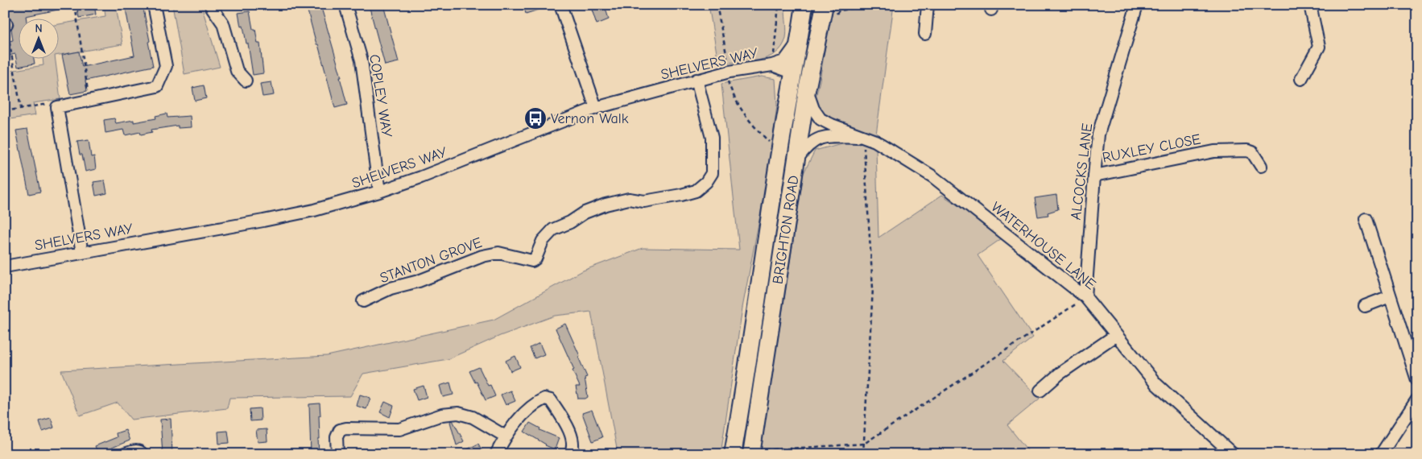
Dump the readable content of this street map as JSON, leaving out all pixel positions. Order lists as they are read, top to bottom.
{
  "streets": {
    "highway": ["BRIGHTON ROAD"],
    "street": [
      "SHELVERS WAY",
      "COPLEY WAY",
      "RUXLEY CLOSE",
      "ALCOCKS LANE",
      "WATERHOUSE LANE",
      "STANTON GROVE"
    ]
  },
  "crossings": [
    ["SHELVERS WAY", "COPLEY WAY"],
    ["SHELVERS WAY", "BRIGHTON ROAD"],
    ["SHELVERS WAY", "STANTON GROVE"],
    ["RUXLEY CLOSE", "ALCOCKS LANE"],
    ["ALCOCKS LANE", "WATERHOUSE LANE"],
    ["BRIGHTON ROAD", "WATERHOUSE LANE"]
  ],
  "places": {
    "bus stop": ["Vernon Walk"]
  },
  "north": "top"
}
